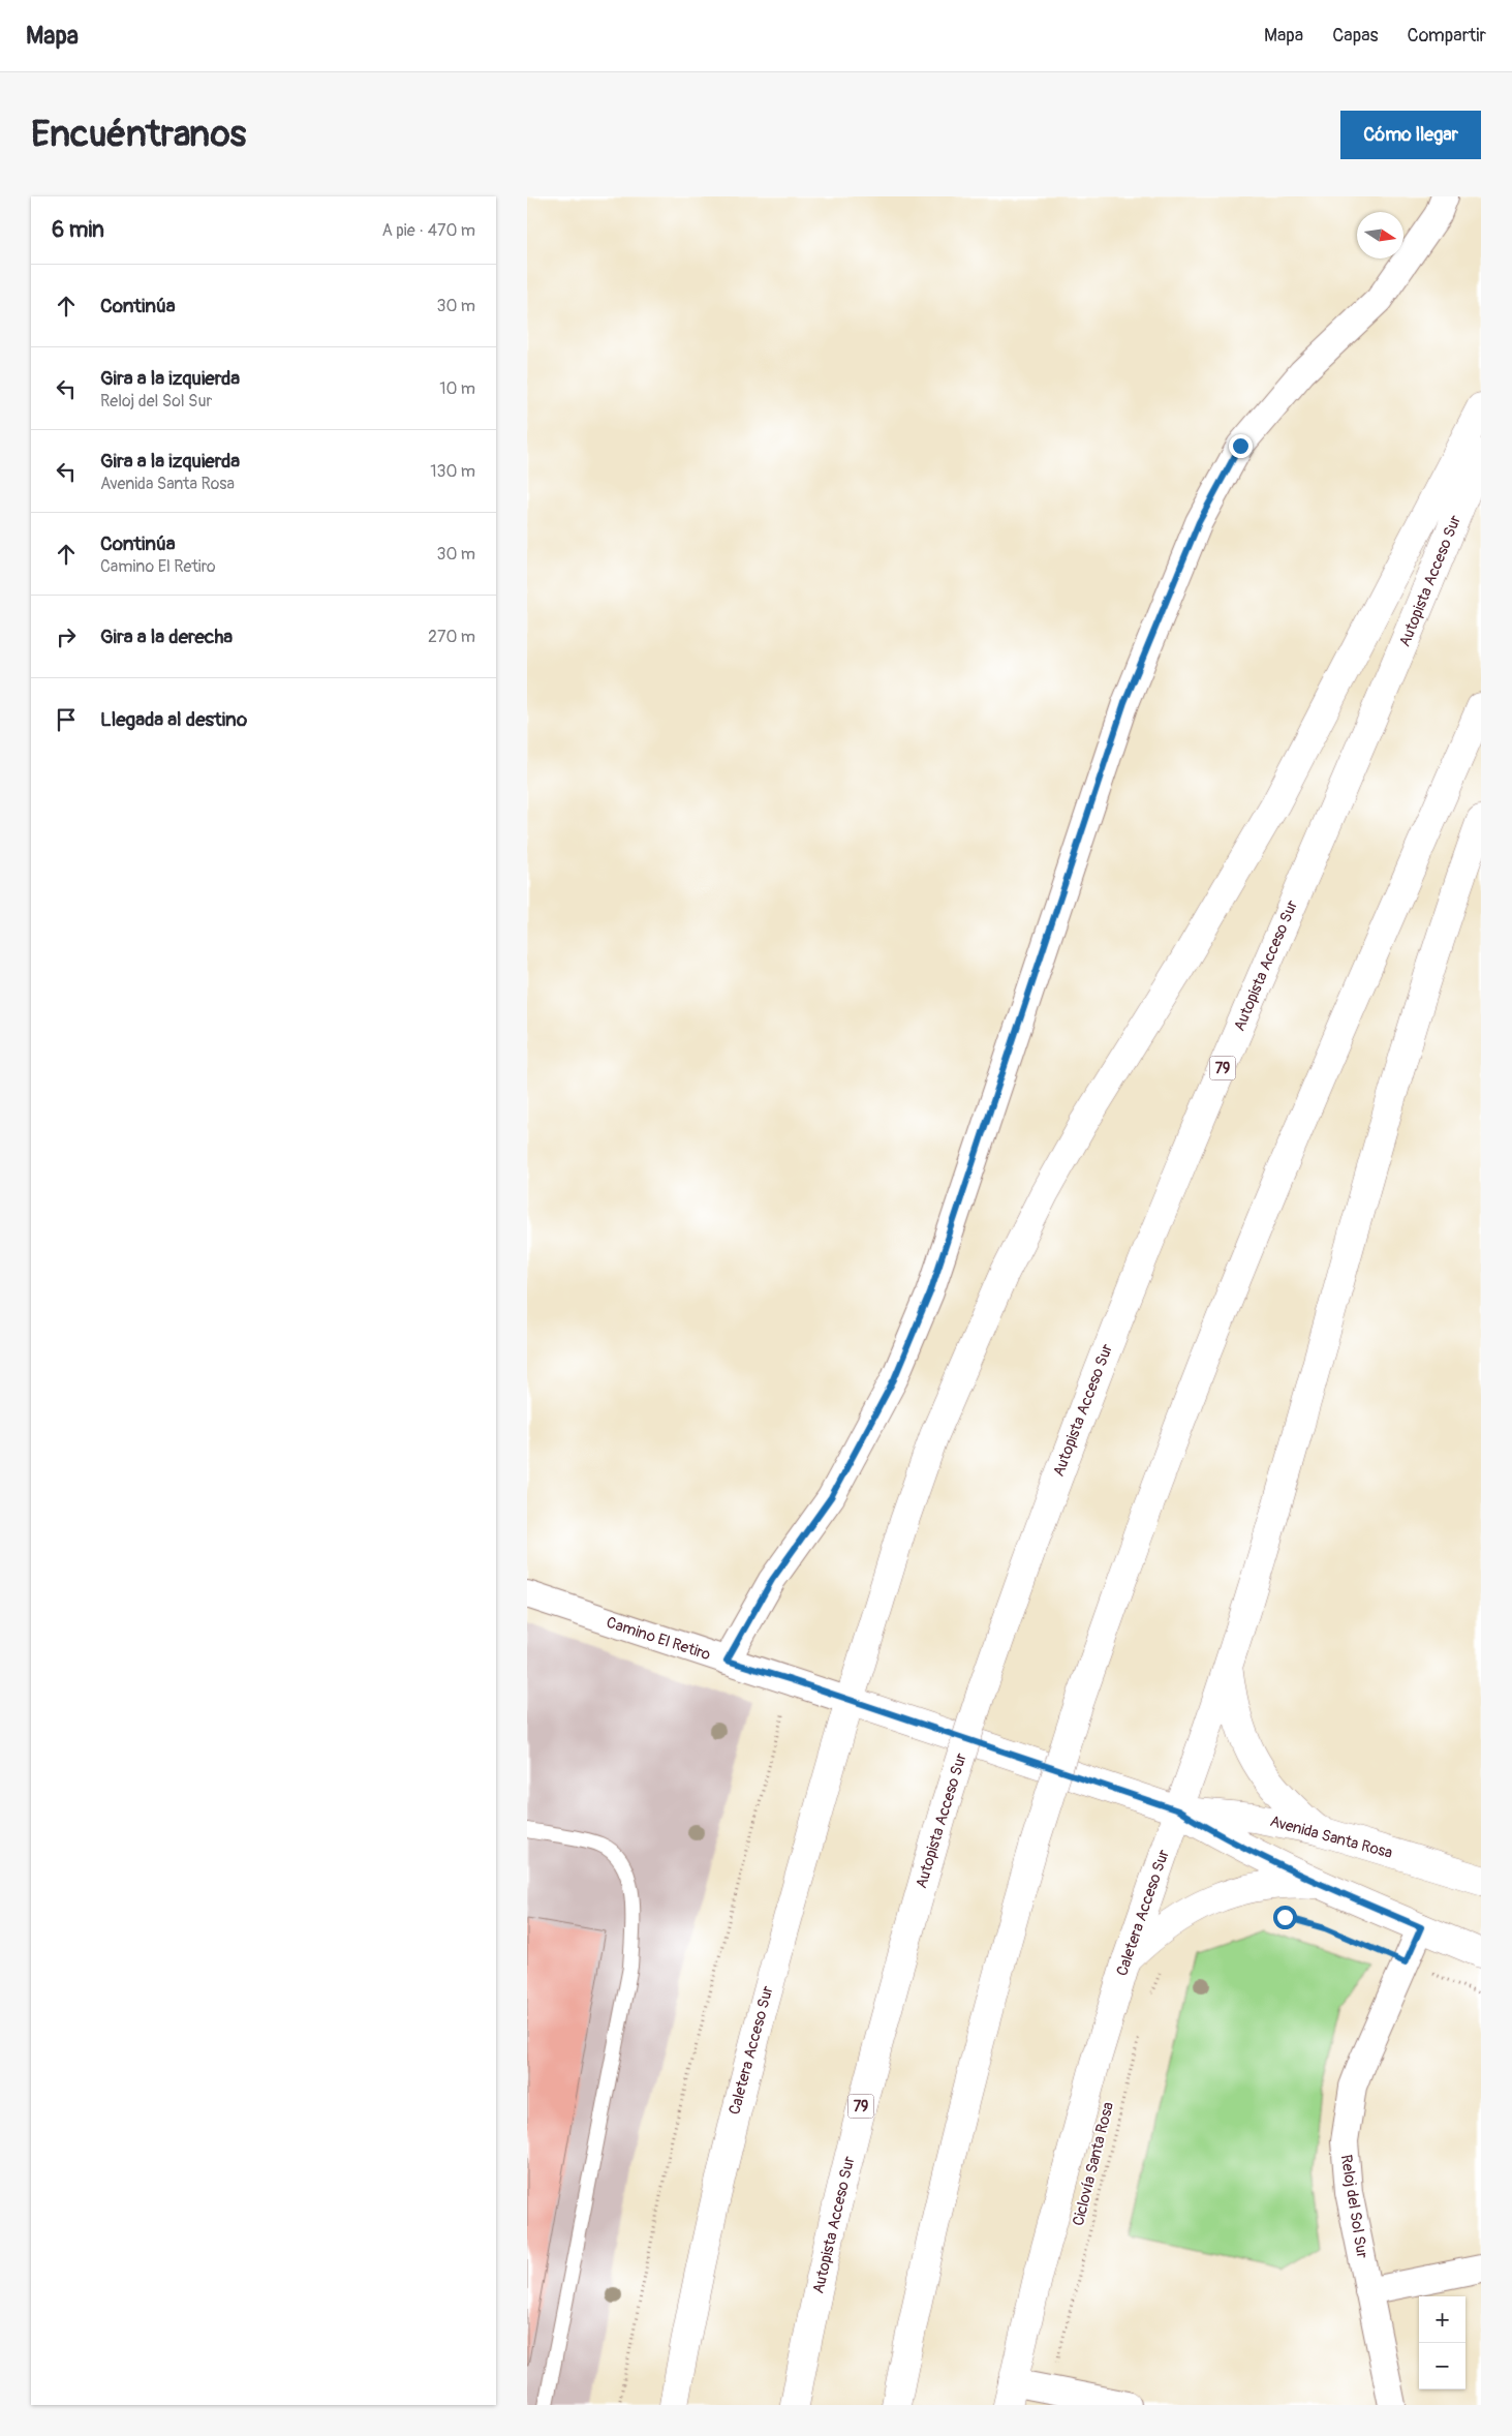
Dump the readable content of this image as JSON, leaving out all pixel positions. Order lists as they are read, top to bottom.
{
  "streets": {
    "main road": [
      "Autopista Acceso Sur",
      "79",
      "Avenida Santa Rosa",
      "Caletera Acceso Sur"
    ],
    "street": ["Camino El Retiro", "Reloj del Sol Sur"],
    "path": ["Ciclovía Santa Rosa"]
  },
  "crossings": [
    ["Camino El Retiro", "Avenida Santa Rosa"],
    ["Camino El Retiro", "Caletera Acceso Sur"],
    ["Avenida Santa Rosa", "Caletera Acceso Sur"],
    ["Avenida Santa Rosa", "Reloj del Sol Sur"]
  ],
  "north": "right",
  "page": {
    "header": "Mapa",
    "nav": ["Mapa", "Capas", "Compartir"],
    "buttons": "Cómo llegar",
    "title": "Encuéntranos",
    "heading": ["6 min", "A pie · 470 m"],
    "list": [
      ["Continúa", "30 m"],
      ["Gira a la izquierda", "Reloj del Sol Sur", "10 m"],
      ["Gira a la izquierda", "Avenida Santa Rosa", "130 m"],
      ["Continúa", "Camino El Retiro", "30 m"],
      ["Gira a la derecha", "270 m"],
      "Llegada al destino"
    ],
    "map_buttons": ["+", "−"]
  }
}
